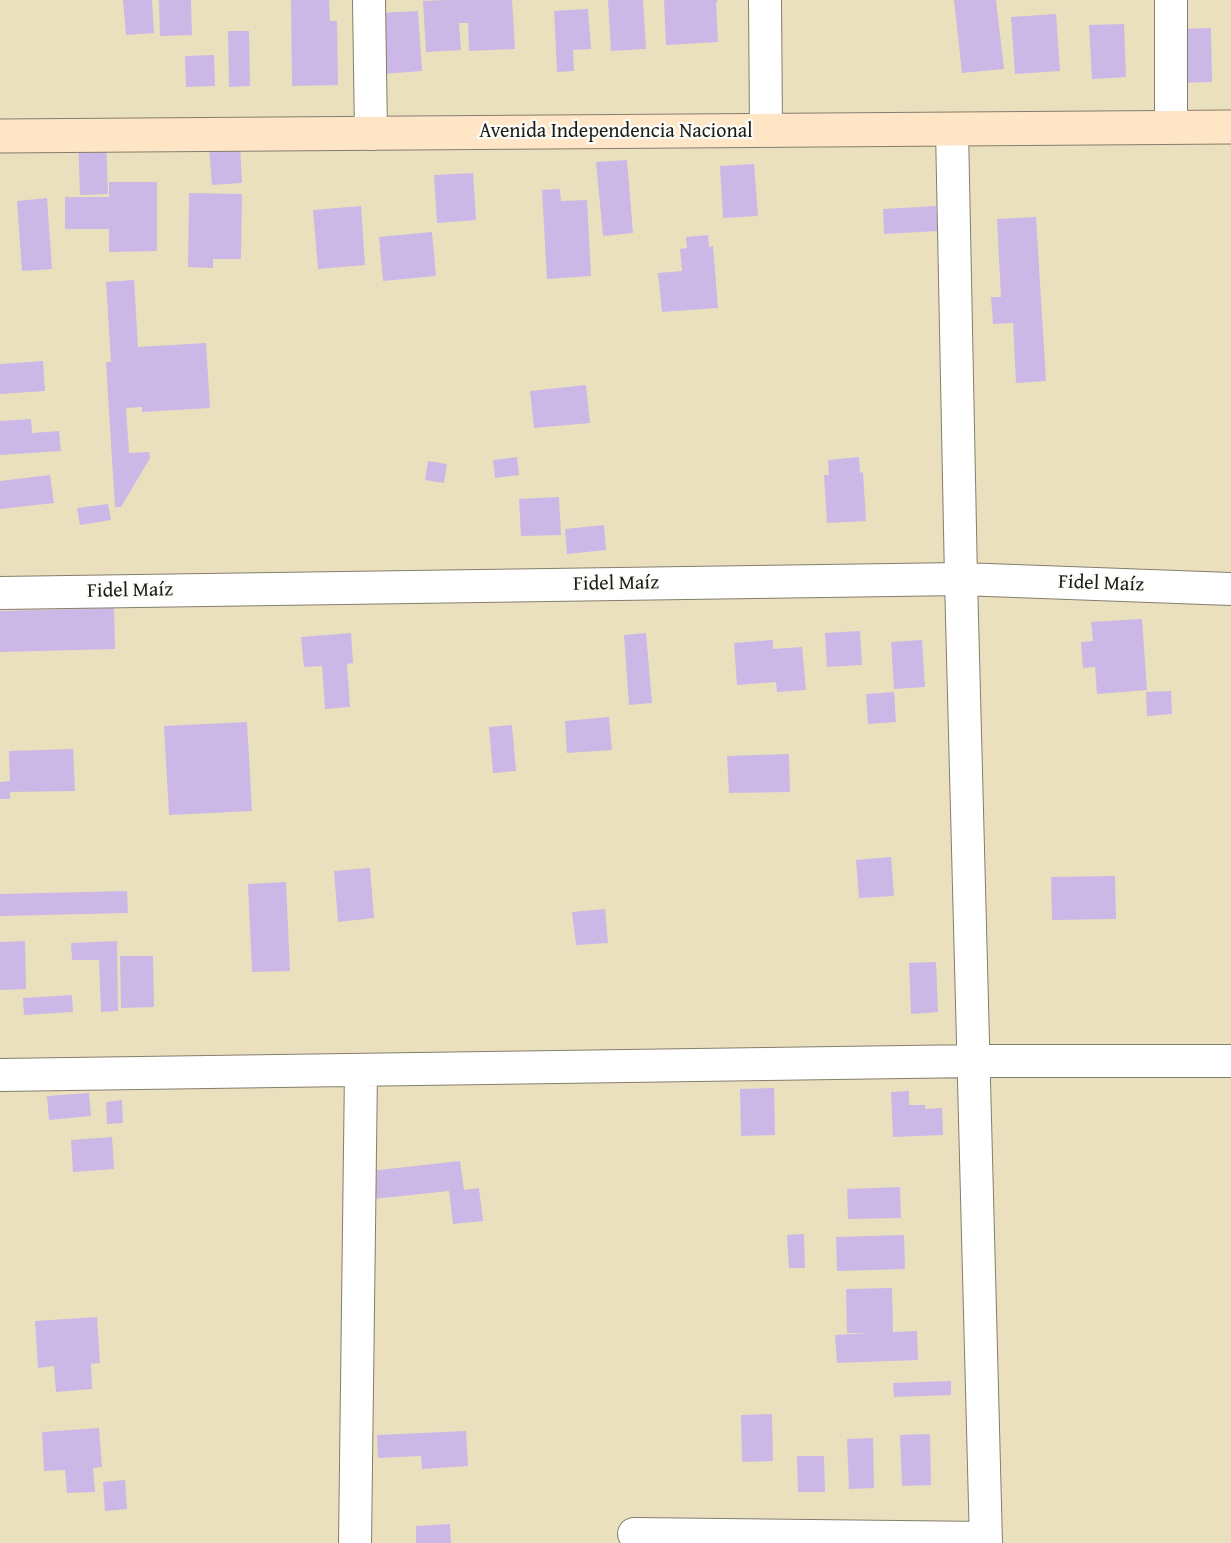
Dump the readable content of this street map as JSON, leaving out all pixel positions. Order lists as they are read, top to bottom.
{
  "streets": {
    "main road": ["Avenida Independencia Nacional"],
    "street": ["Fidel Maíz"]
  }
}
